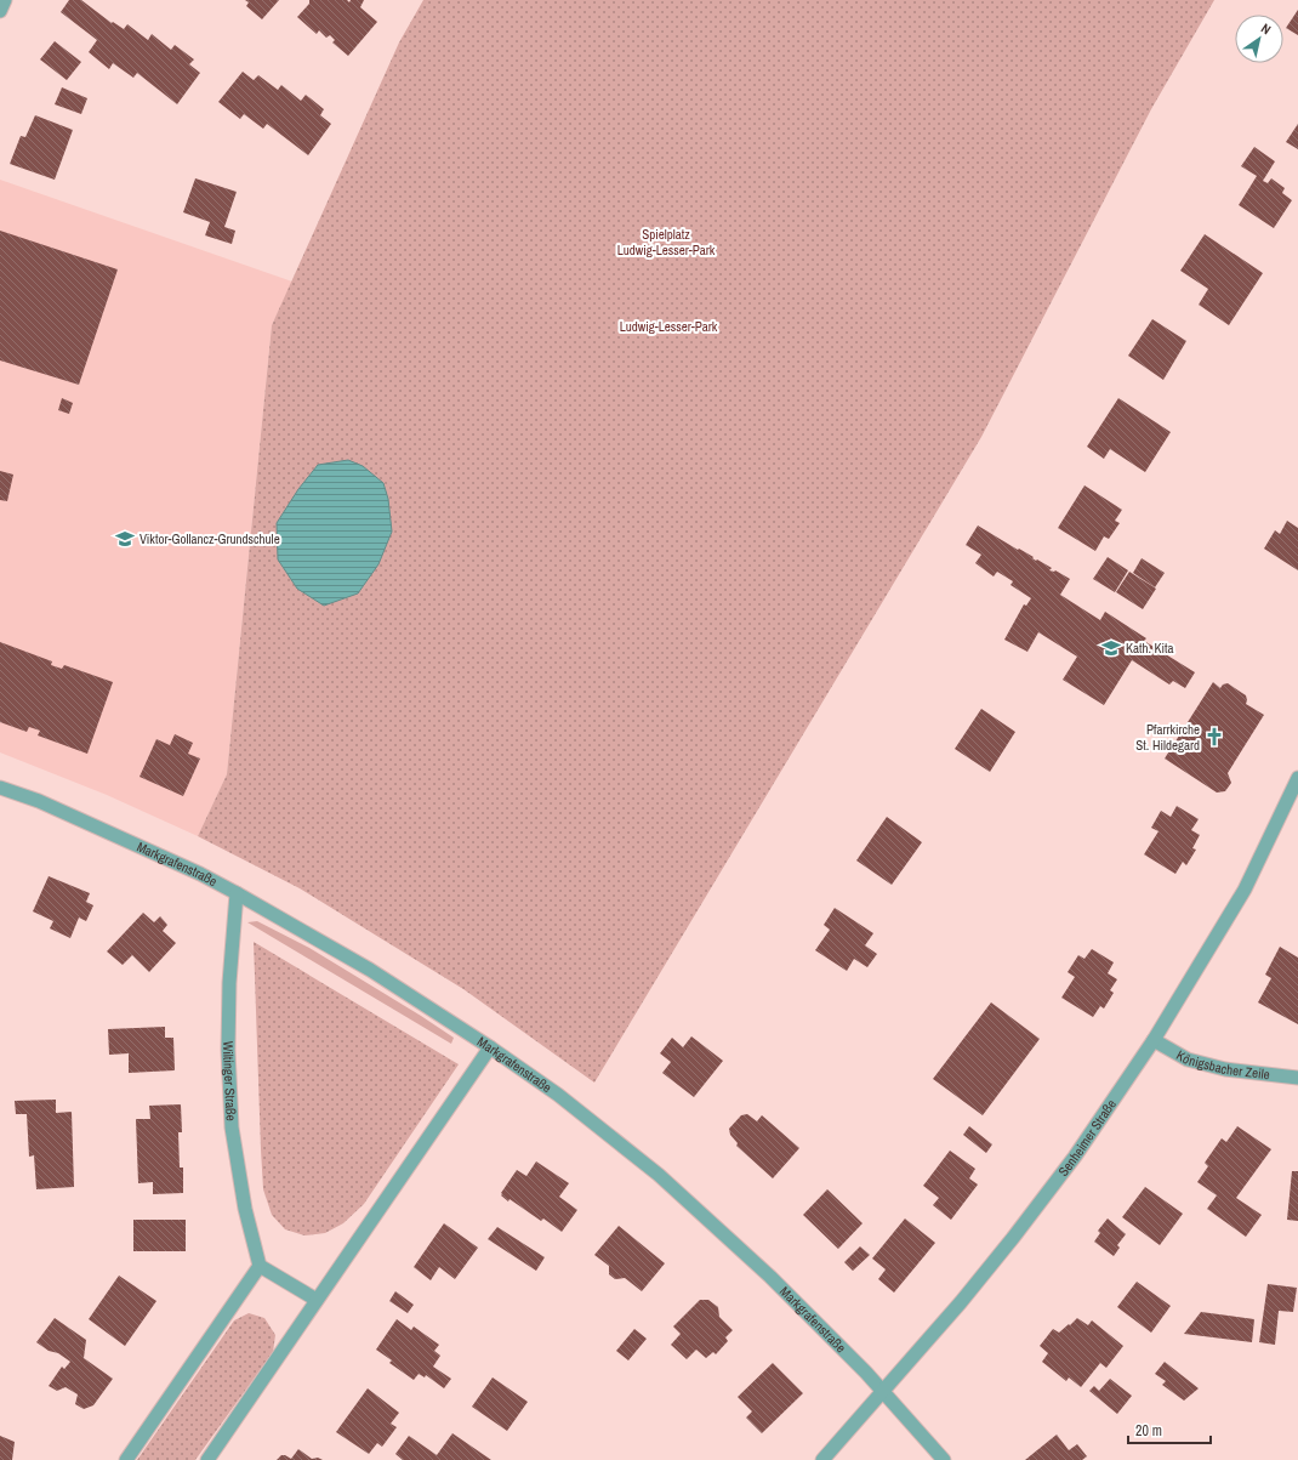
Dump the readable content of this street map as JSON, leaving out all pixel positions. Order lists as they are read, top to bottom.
{
  "streets": {
    "street": [
      "Markgrafenstraße",
      "Königsbacher Zeile",
      "Wiltinger Straße",
      "Senheimer Straße"
    ]
  },
  "crossings": [
    ["Markgrafenstraße", "Wiltinger Straße"],
    ["Markgrafenstraße", "Senheimer Straße"],
    ["Königsbacher Zeile", "Senheimer Straße"]
  ],
  "parks": ["Spielplatz Ludwig-Lesser-Park", "Ludwig-Lesser-Park"],
  "places": {
    "school or university": ["Viktor-Gollancz-Grundschule", "Kath. Kita"],
    "church": ["Pfarrkirche St. Hildegard"]
  },
  "scale_bar": "20 m",
  "north": "top right"
}
